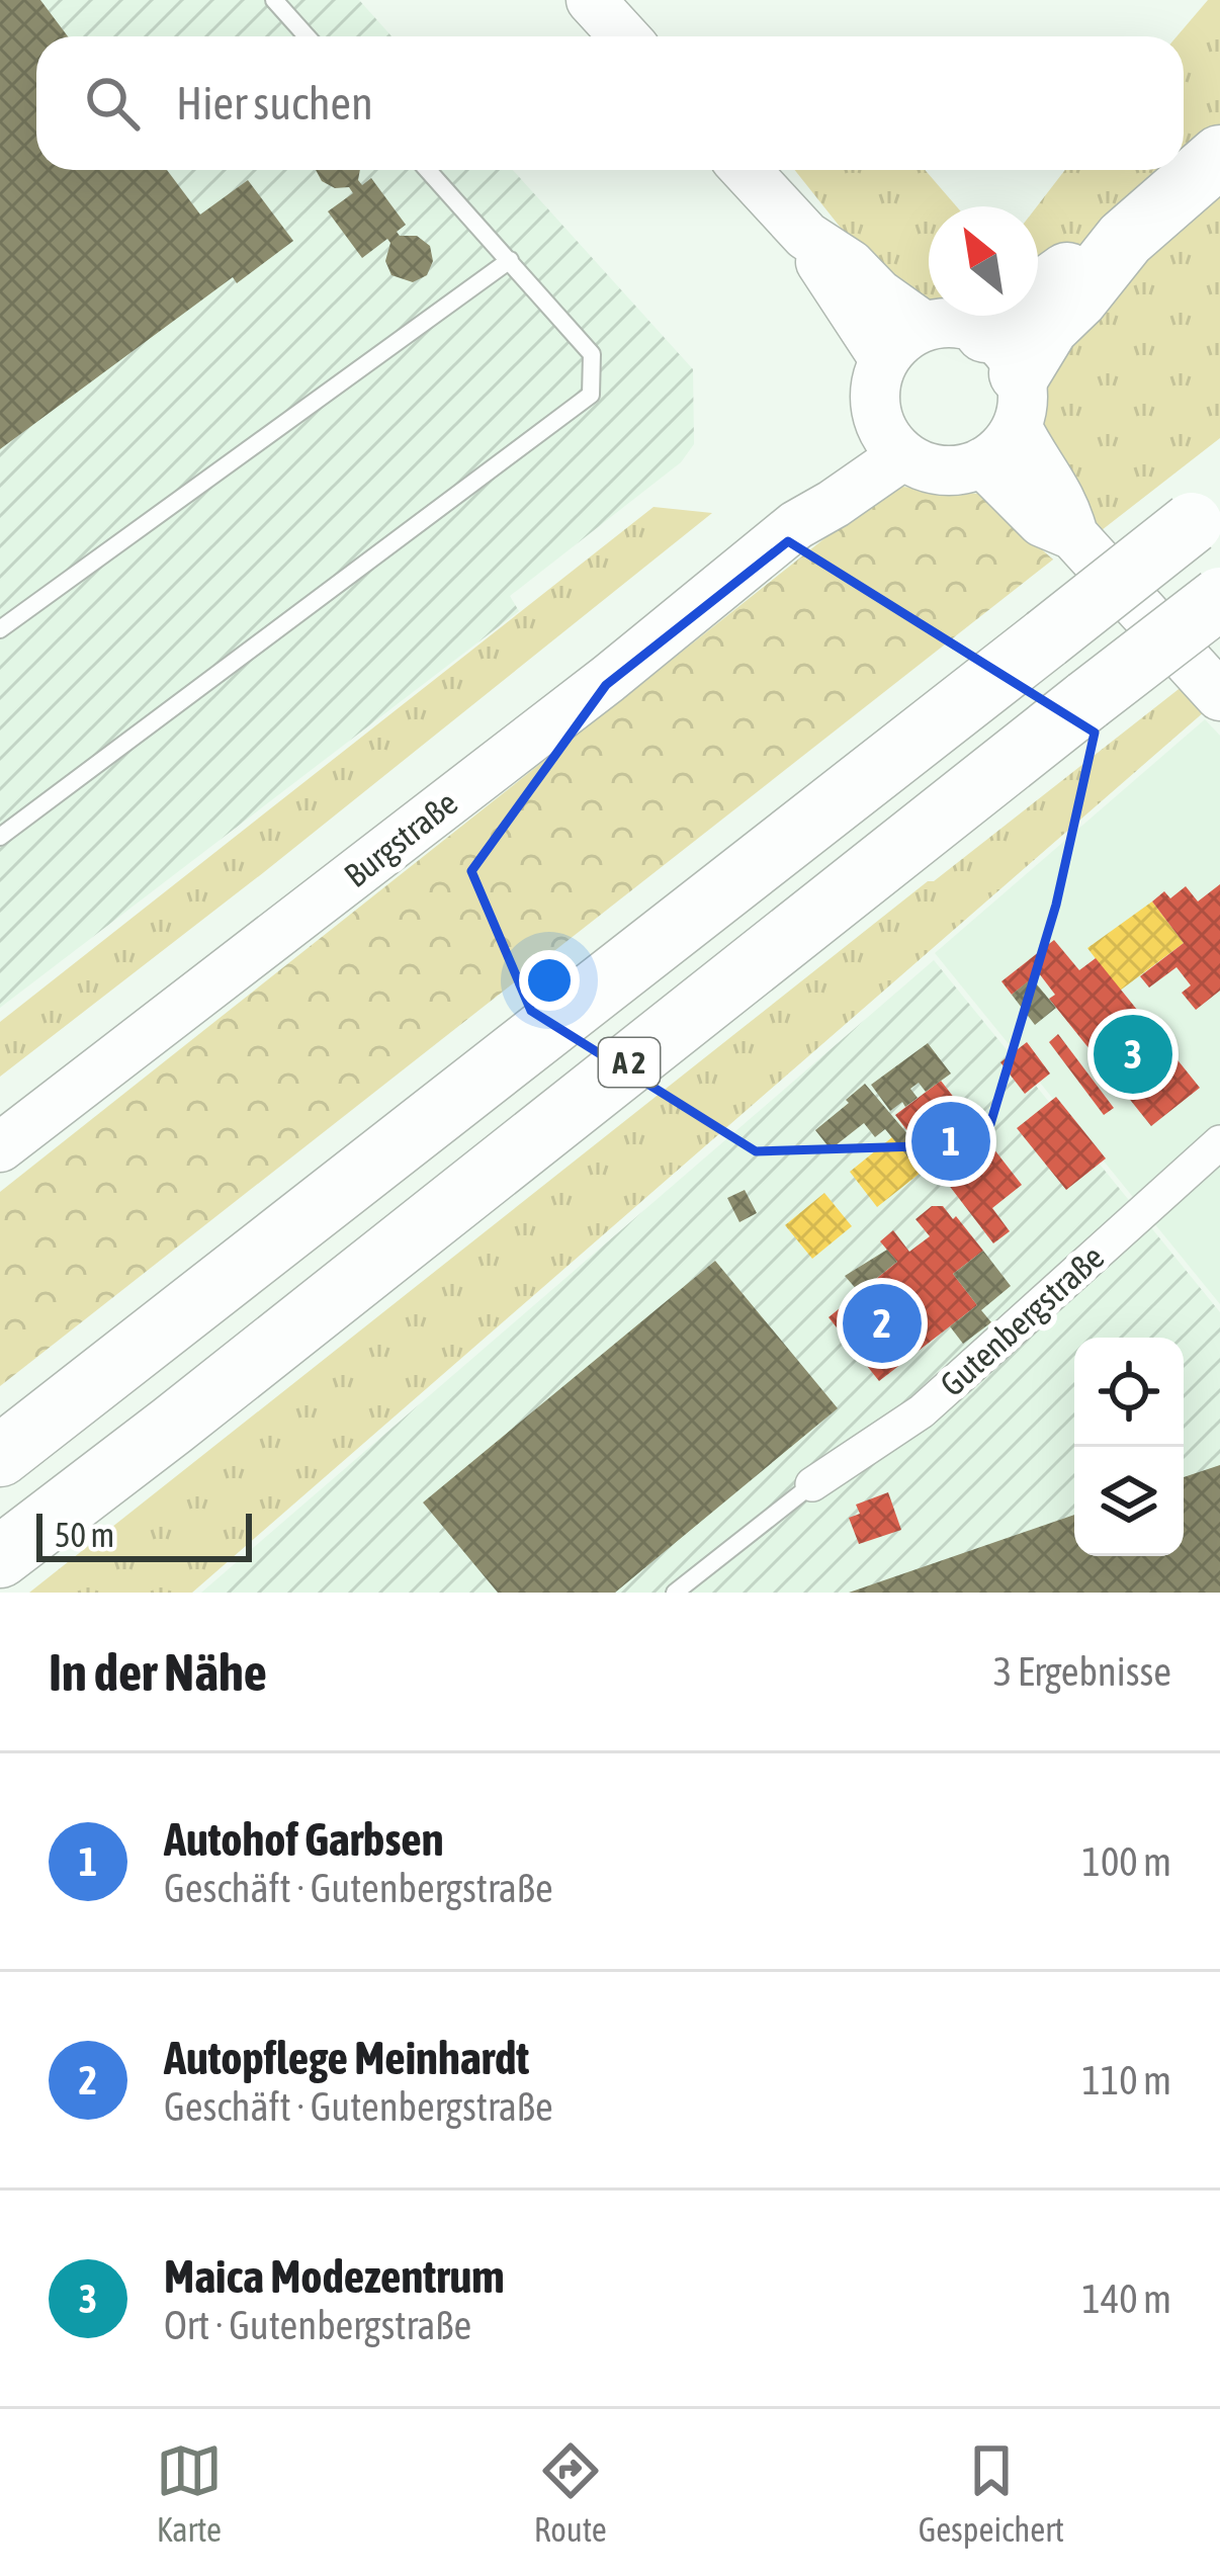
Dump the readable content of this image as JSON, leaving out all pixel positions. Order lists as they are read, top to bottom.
{
  "streets": {
    "highway": ["A 2"],
    "main road": ["Burgstraße"],
    "street": ["Gutenbergstraße"]
  },
  "scale_bar": "50 m",
  "north": "top left",
  "page": {
    "search": "Hier suchen",
    "pins": ["3", "1", "2"],
    "scale": "50 m",
    "heading": ["In der Nähe", "3 Ergebnisse"],
    "list": [
      {
        "mark": "1",
        "name": "Autohof Garbsen",
        "note": "Geschäft · Gutenbergstraße",
        "value": "100 m"
      },
      {
        "mark": "2",
        "name": "Autopflege Meinhardt",
        "note": "Geschäft · Gutenbergstraße",
        "value": "110 m"
      },
      {
        "mark": "3",
        "name": "Maica Modezentrum",
        "note": "Ort · Gutenbergstraße",
        "value": "140 m"
      }
    ],
    "nav": ["Karte", "Route", "Gespeichert"]
  }
}
